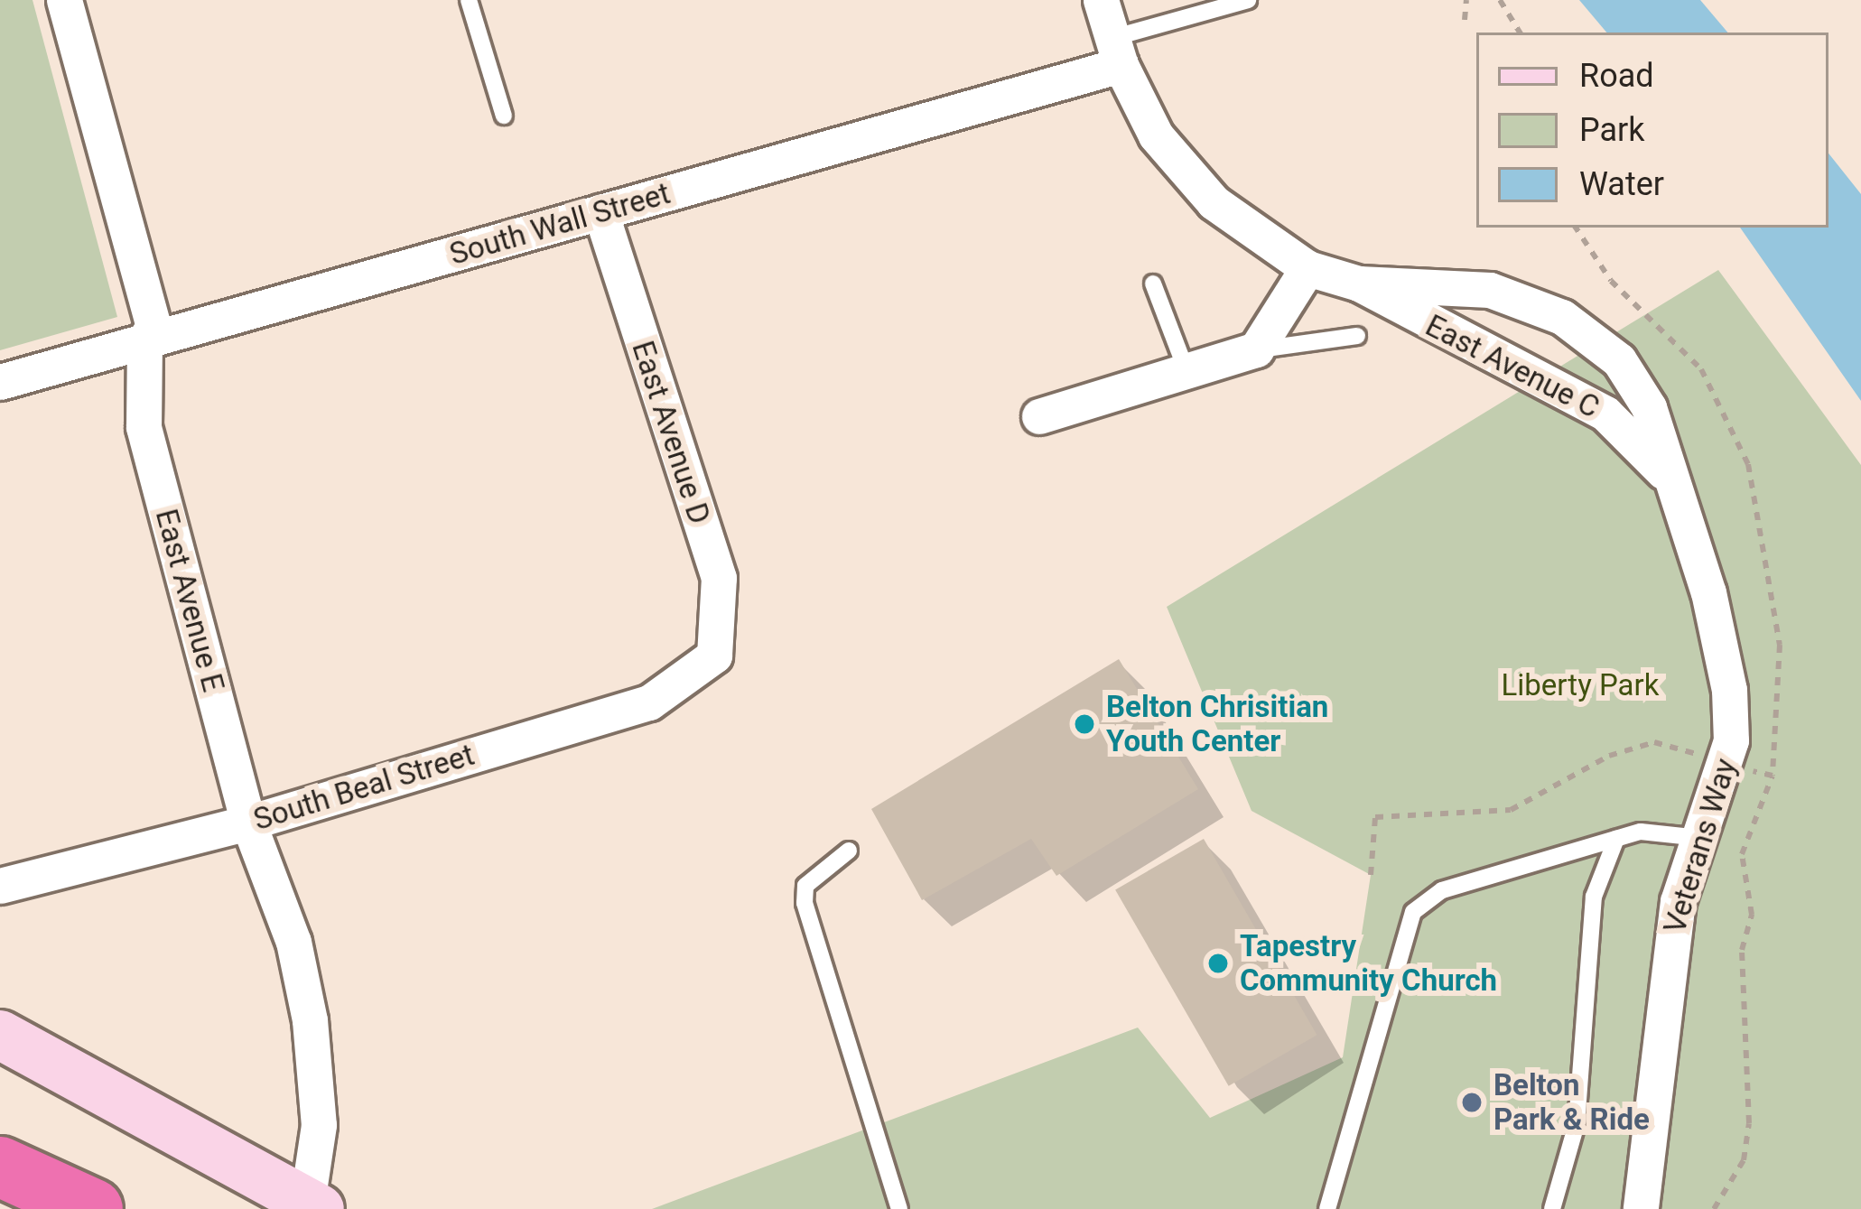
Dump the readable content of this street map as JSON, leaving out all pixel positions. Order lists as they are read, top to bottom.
{
  "streets": {
    "street": [
      "South Wall Street",
      "East Avenue C",
      "East Avenue D",
      "East Avenue E",
      "South Beal Street",
      "Veterans Way"
    ]
  },
  "crossings": [
    ["South Wall Street", "East Avenue C"],
    ["South Wall Street", "East Avenue D"],
    ["South Wall Street", "East Avenue E"],
    ["East Avenue C", "Veterans Way"],
    ["East Avenue D", "South Beal Street"],
    ["East Avenue E", "South Beal Street"]
  ],
  "parks": ["Liberty Park"],
  "places": ["Belton Chrisitian Youth Center", "Tapestry Community Church", "Belton Park & Ride"],
  "legend": ["Road", "Park", "Water"]
}
